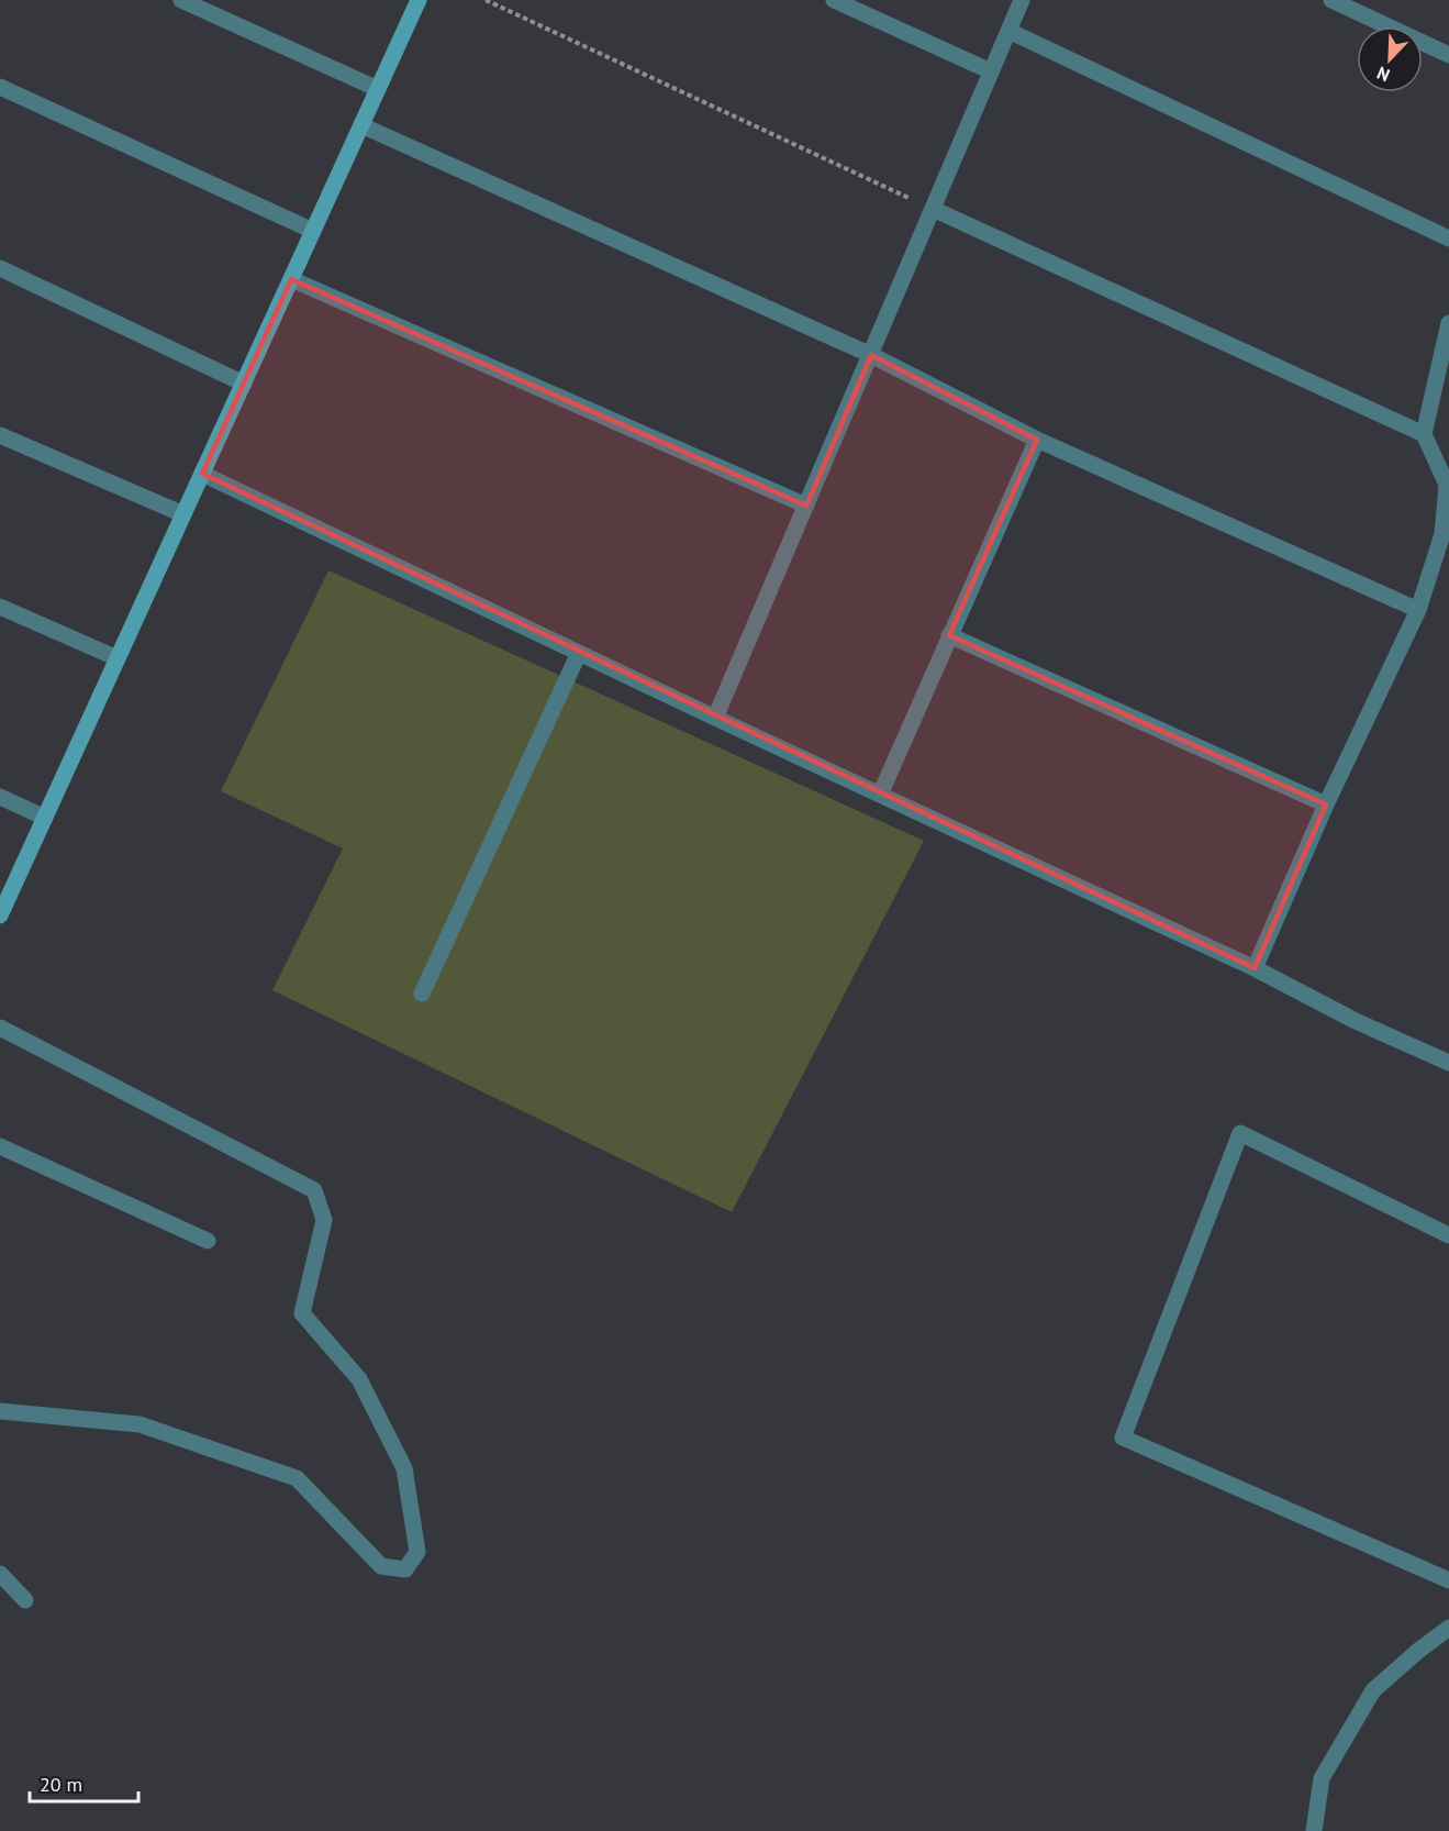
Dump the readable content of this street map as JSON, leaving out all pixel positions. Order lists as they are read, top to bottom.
{
  "scale_bar": "20 m",
  "north": "bottom left"
}
